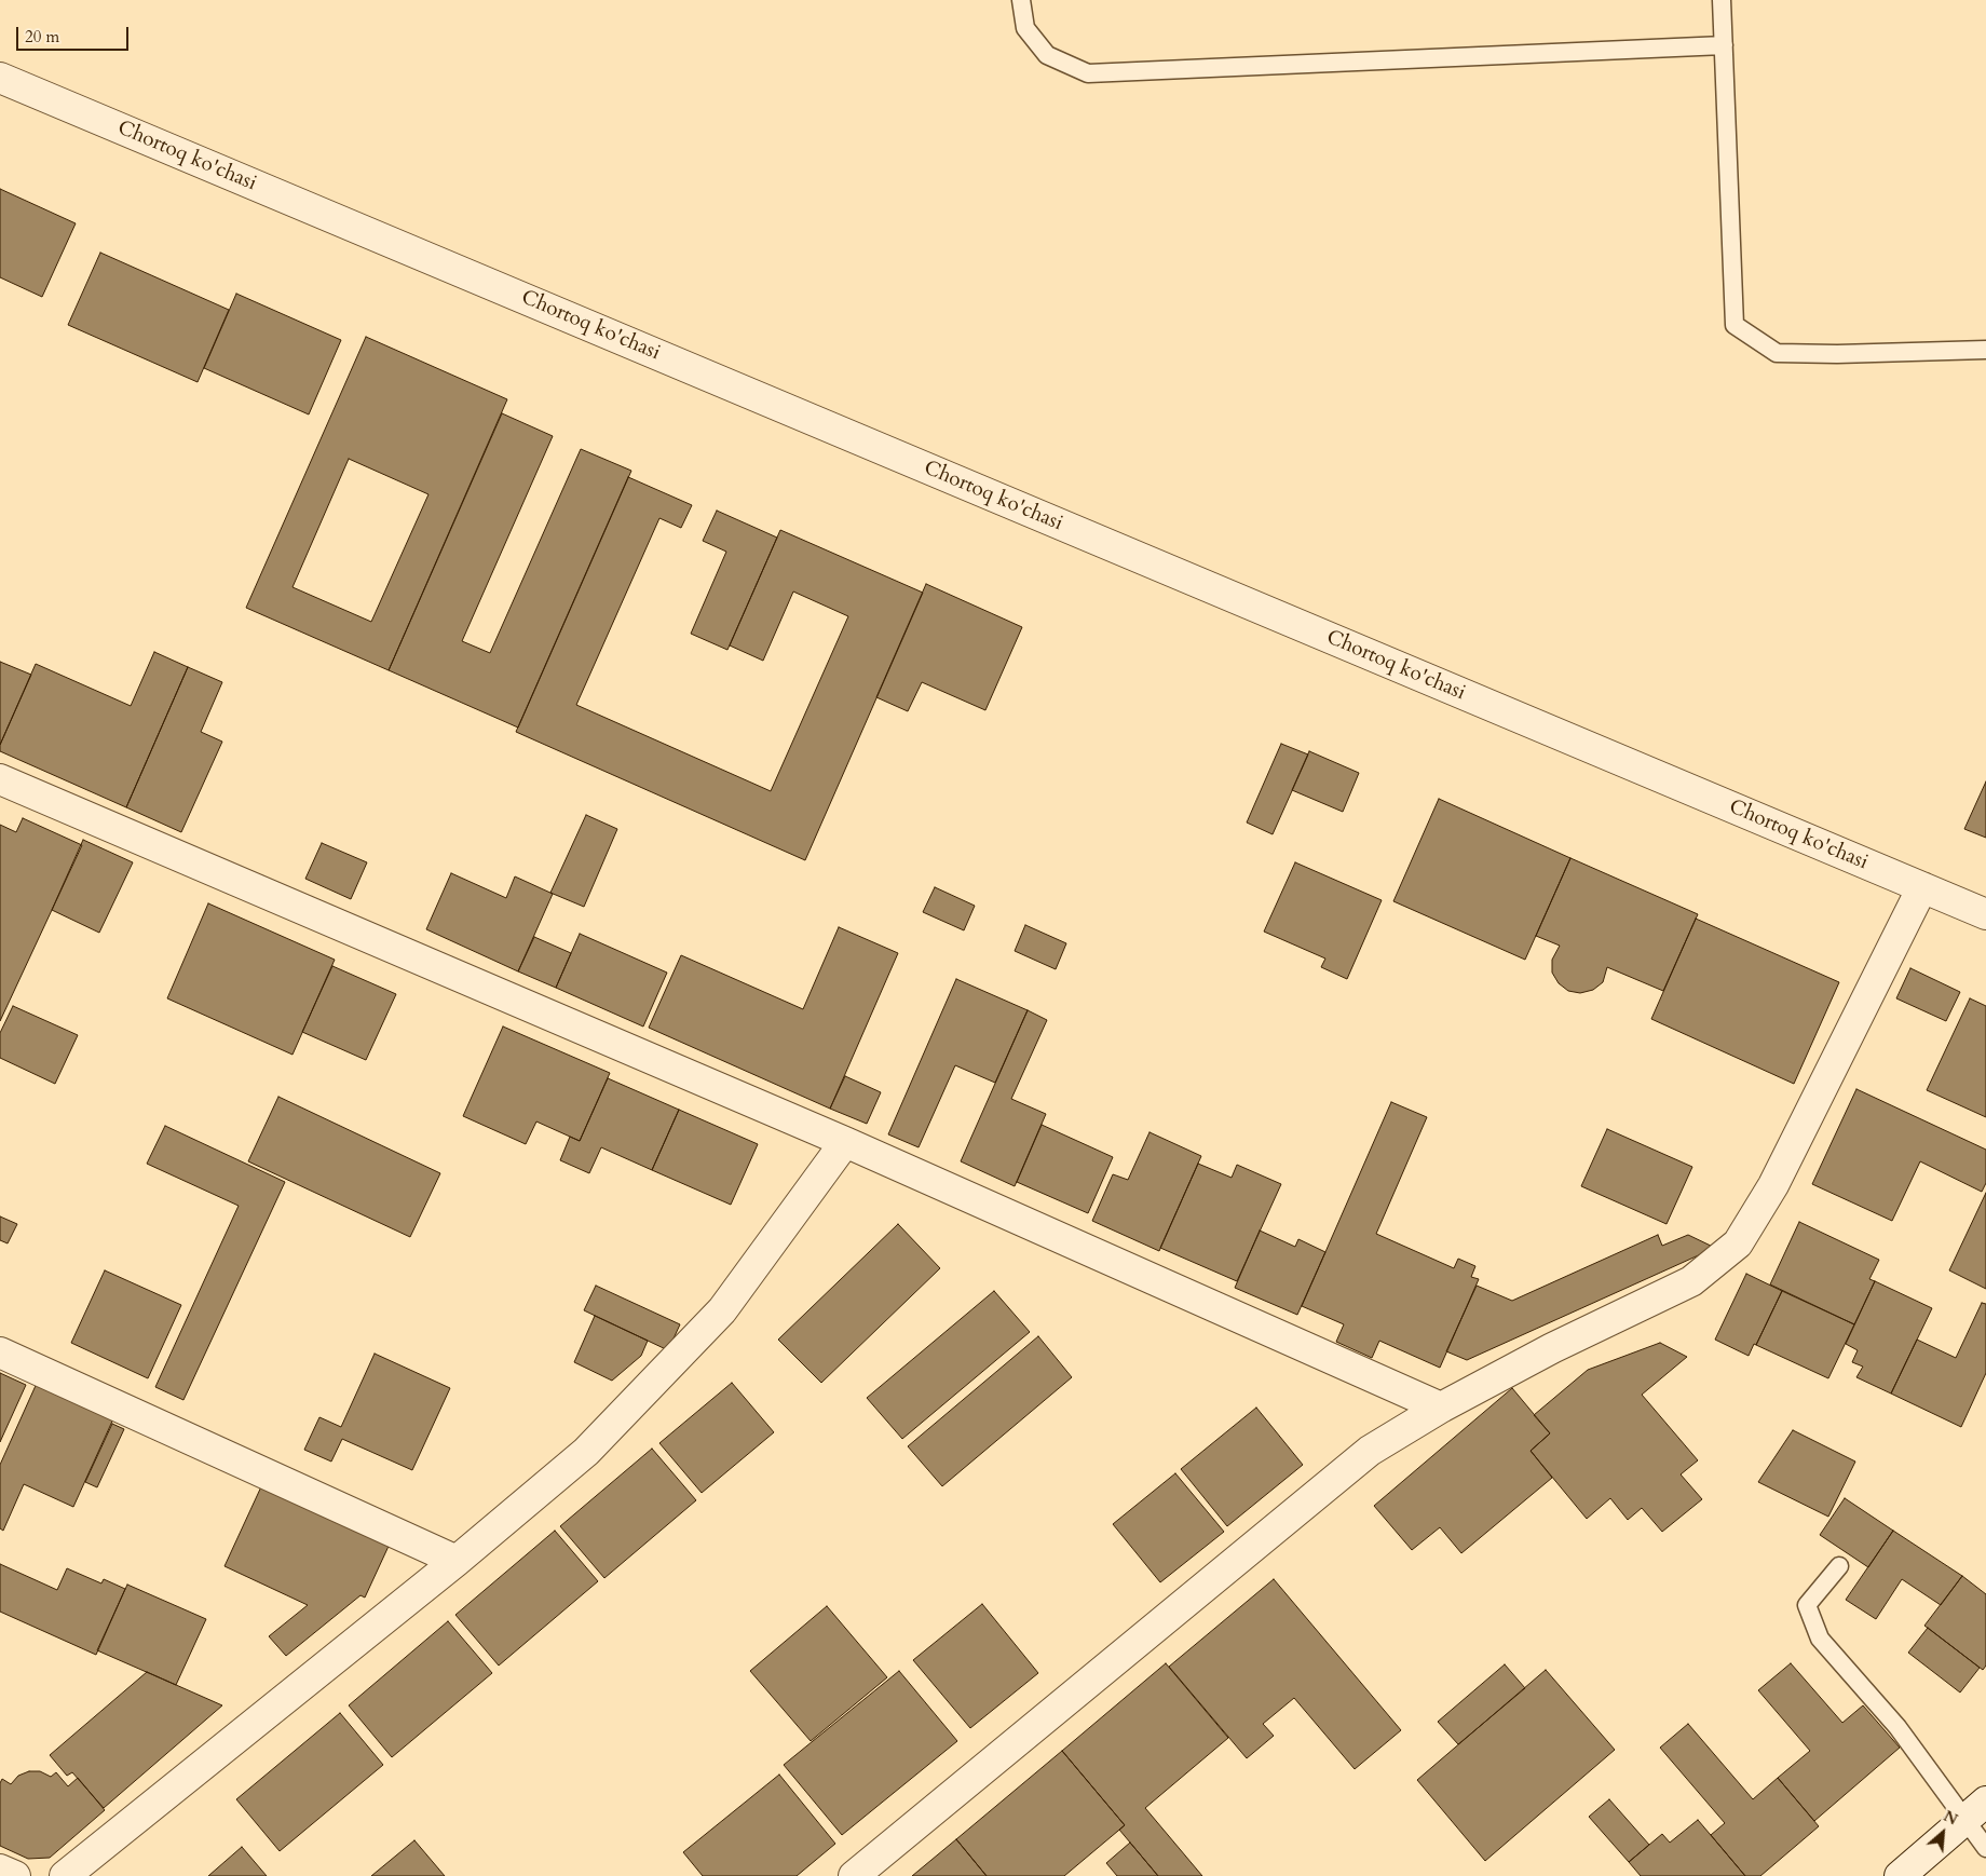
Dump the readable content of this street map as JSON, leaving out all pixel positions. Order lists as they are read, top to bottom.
{
  "streets": {
    "street": ["Chortoq ko'chasi"]
  },
  "scale_bar": "20 m",
  "north": "top right"
}
